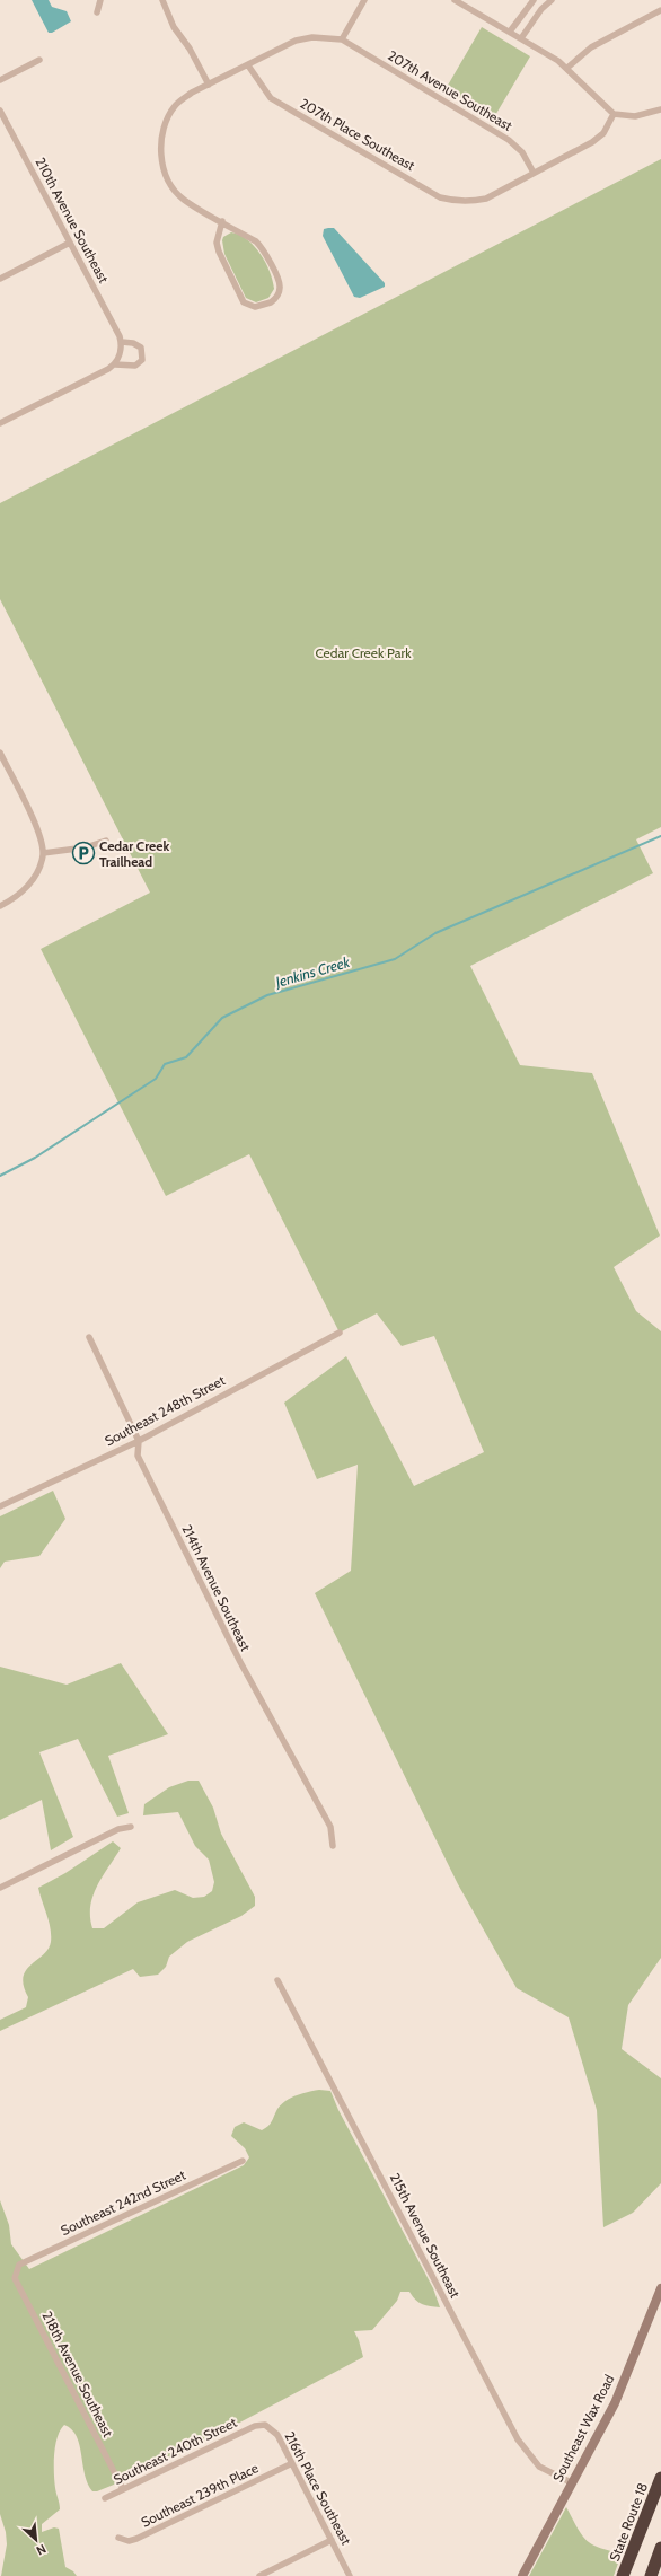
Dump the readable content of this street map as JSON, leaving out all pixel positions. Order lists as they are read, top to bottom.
{
  "streets": {
    "highway": ["State Route 18"],
    "main road": ["Southeast Wax Road"],
    "street": [
      "207th Avenue Southeast",
      "207th Place Southeast",
      "210th Avenue Southeast",
      "Southeast 248th Street",
      "214th Avenue Southeast",
      "Southeast 242nd Street",
      "215th Avenue Southeast",
      "218th Avenue Southeast",
      "Southeast 240th Street",
      "216th Place Southeast",
      "Southeast 239th Place"
    ]
  },
  "crossings": [
    ["207th Avenue Southeast", "207th Place Southeast"],
    ["Southeast 248th Street", "214th Avenue Southeast"],
    ["Southeast 242nd Street", "218th Avenue Southeast"],
    ["215th Avenue Southeast", "Southeast Wax Road"],
    ["218th Avenue Southeast", "Southeast 240th Street"],
    ["Southeast 240th Street", "216th Place Southeast"],
    ["216th Place Southeast", "Southeast 239th Place"]
  ],
  "water": ["Jenkins Creek"],
  "parks": ["Cedar Creek Park"],
  "places": {
    "parking": ["Cedar Creek Trailhead"]
  },
  "north": "bottom right"
}
